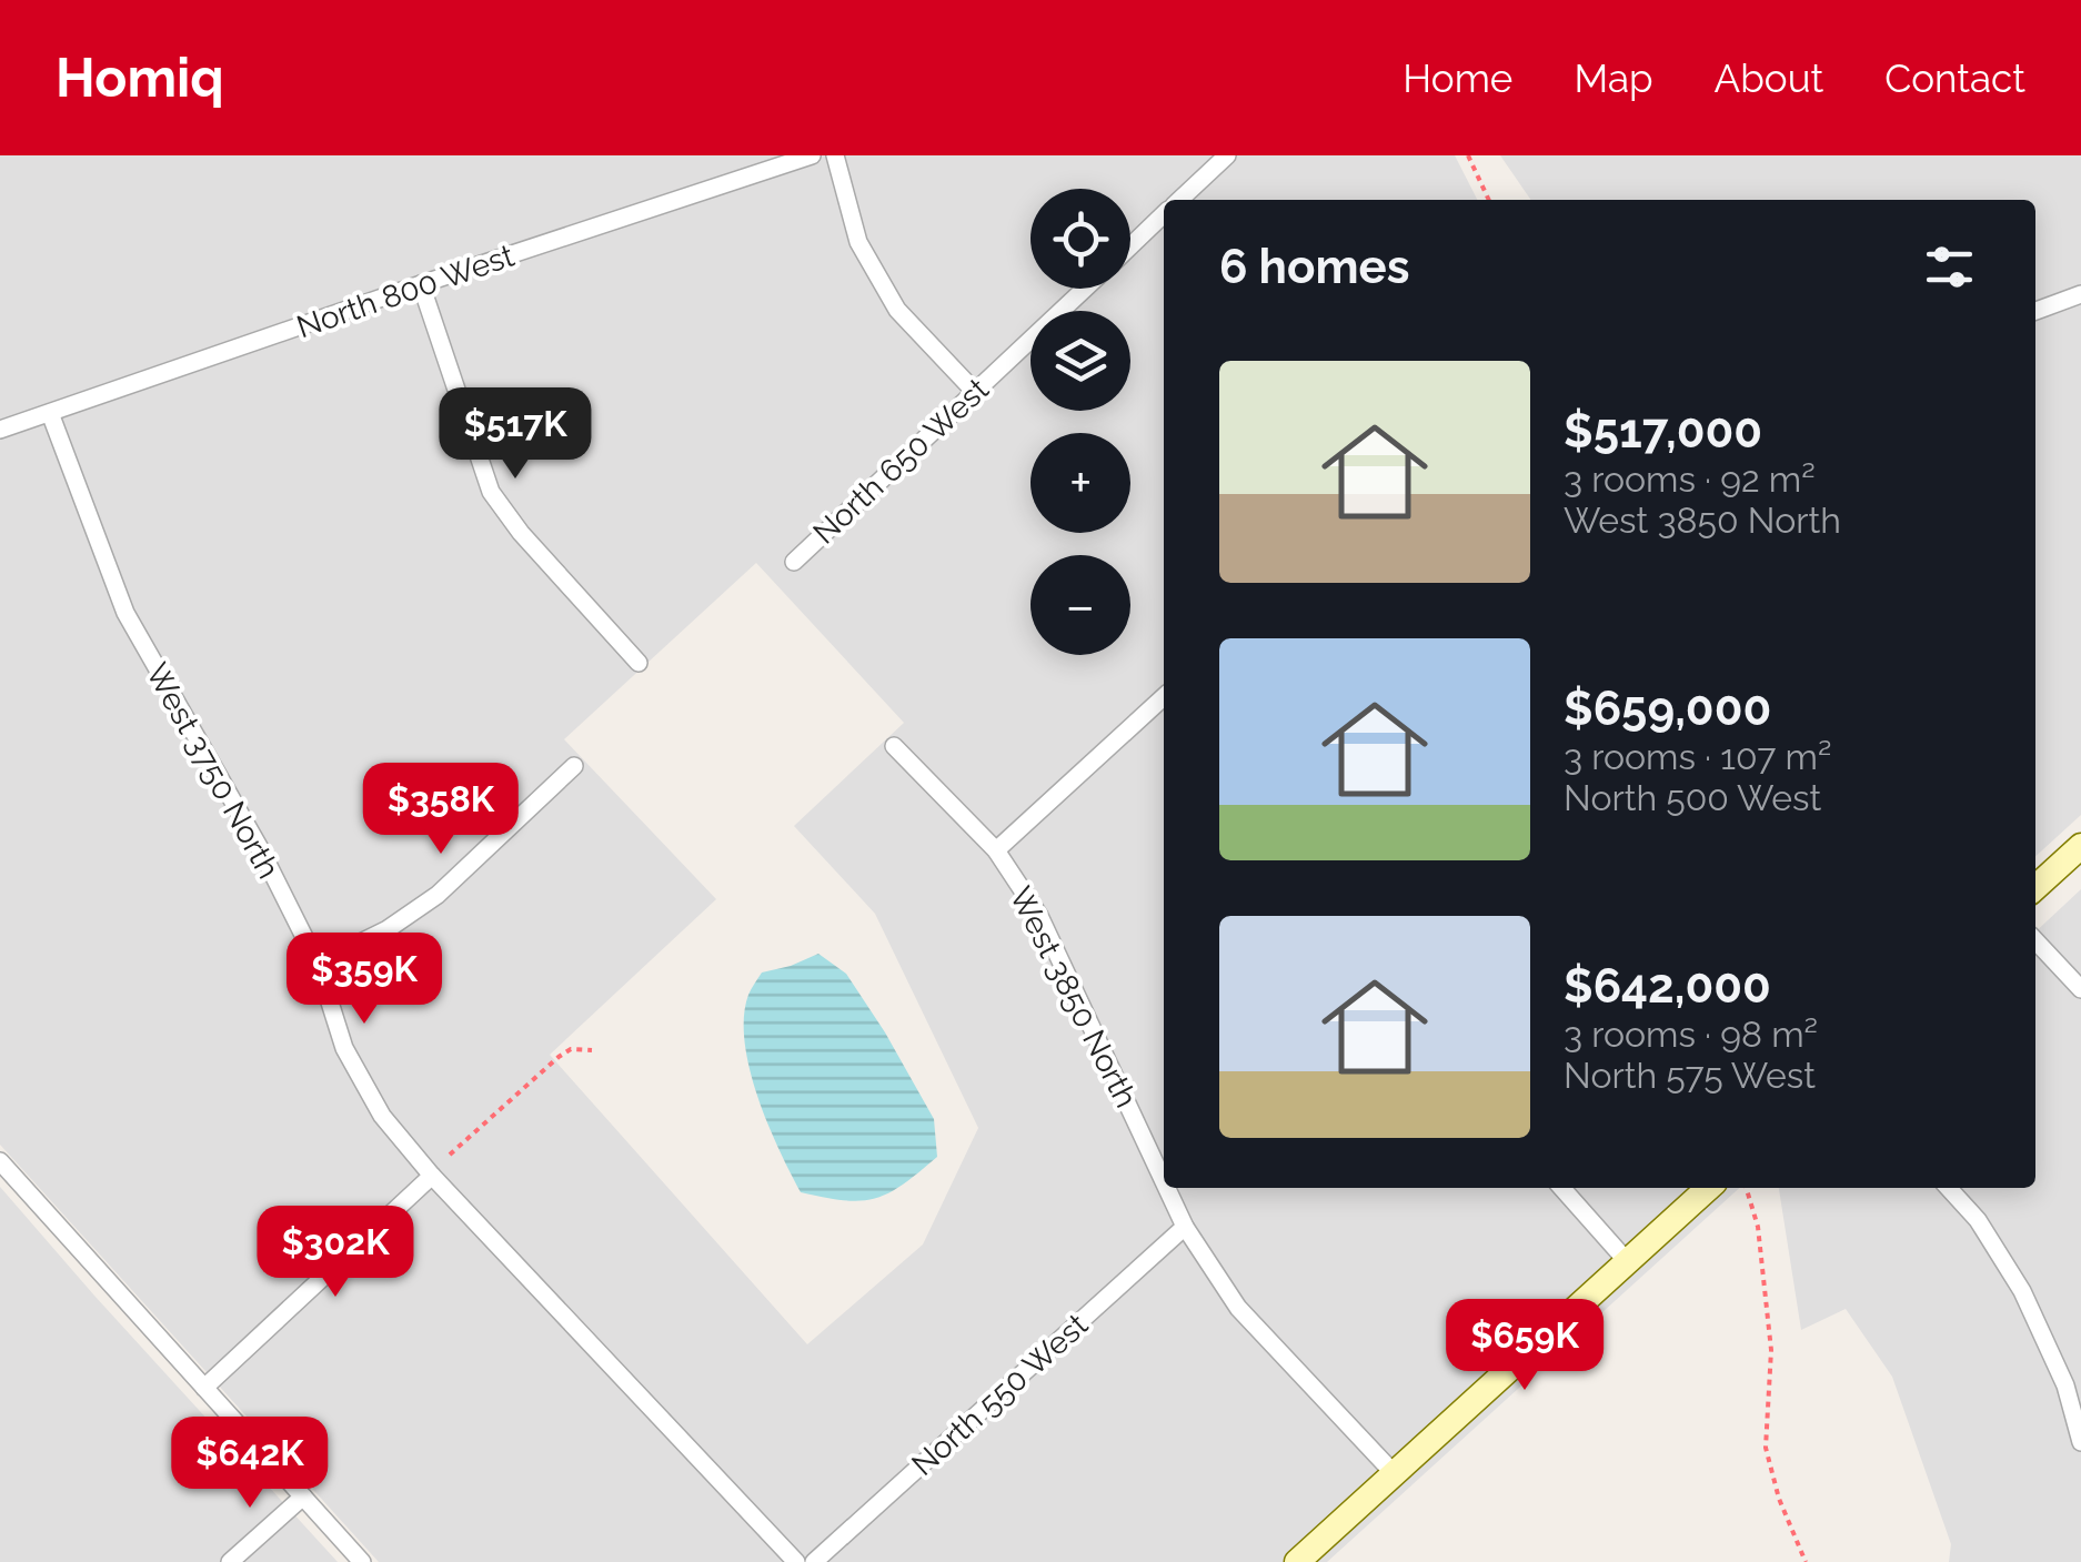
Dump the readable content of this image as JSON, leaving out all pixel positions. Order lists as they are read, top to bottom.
{
  "streets": {
    "street": [
      "North 800 West",
      "North 650 West",
      "West 3750 North",
      "West 3850 North",
      "North 550 West"
    ]
  },
  "crossings": [
    ["North 800 West", "West 3750 North"],
    ["West 3850 North", "North 550 West"]
  ],
  "page": {
    "header": "Homiq",
    "nav": [
      "Home",
      "Map",
      "About",
      "Contact"
    ],
    "map_buttons": ["+", "−"],
    "heading": "6 homes",
    "list": [
      {
        "name": "$517,000",
        "note": "3 rooms · 92 m² · West 3850 North"
      },
      {
        "name": "$659,000",
        "note": "3 rooms · 107 m² · North 500 West"
      },
      {
        "name": "$642,000",
        "note": "3 rooms · 98 m² · North 575 West"
      }
    ],
    "price": [
      "$517K",
      "$358K",
      "$359K",
      "$302K",
      "$659K",
      "$642K"
    ]
  }
}
